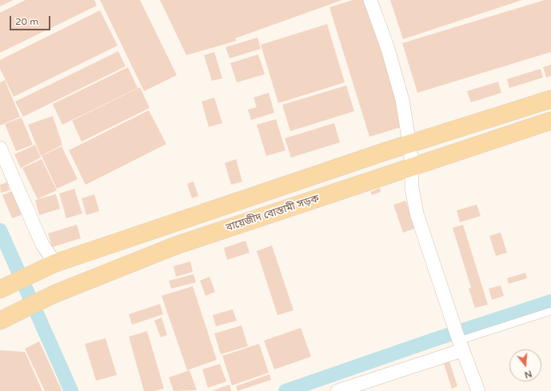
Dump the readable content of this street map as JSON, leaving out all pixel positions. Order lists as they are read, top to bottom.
{
  "streets": {
    "main road": ["বায়েজীদ বোস্তামী সড়ক"]
  },
  "scale_bar": "20 m",
  "north": "bottom"
}
